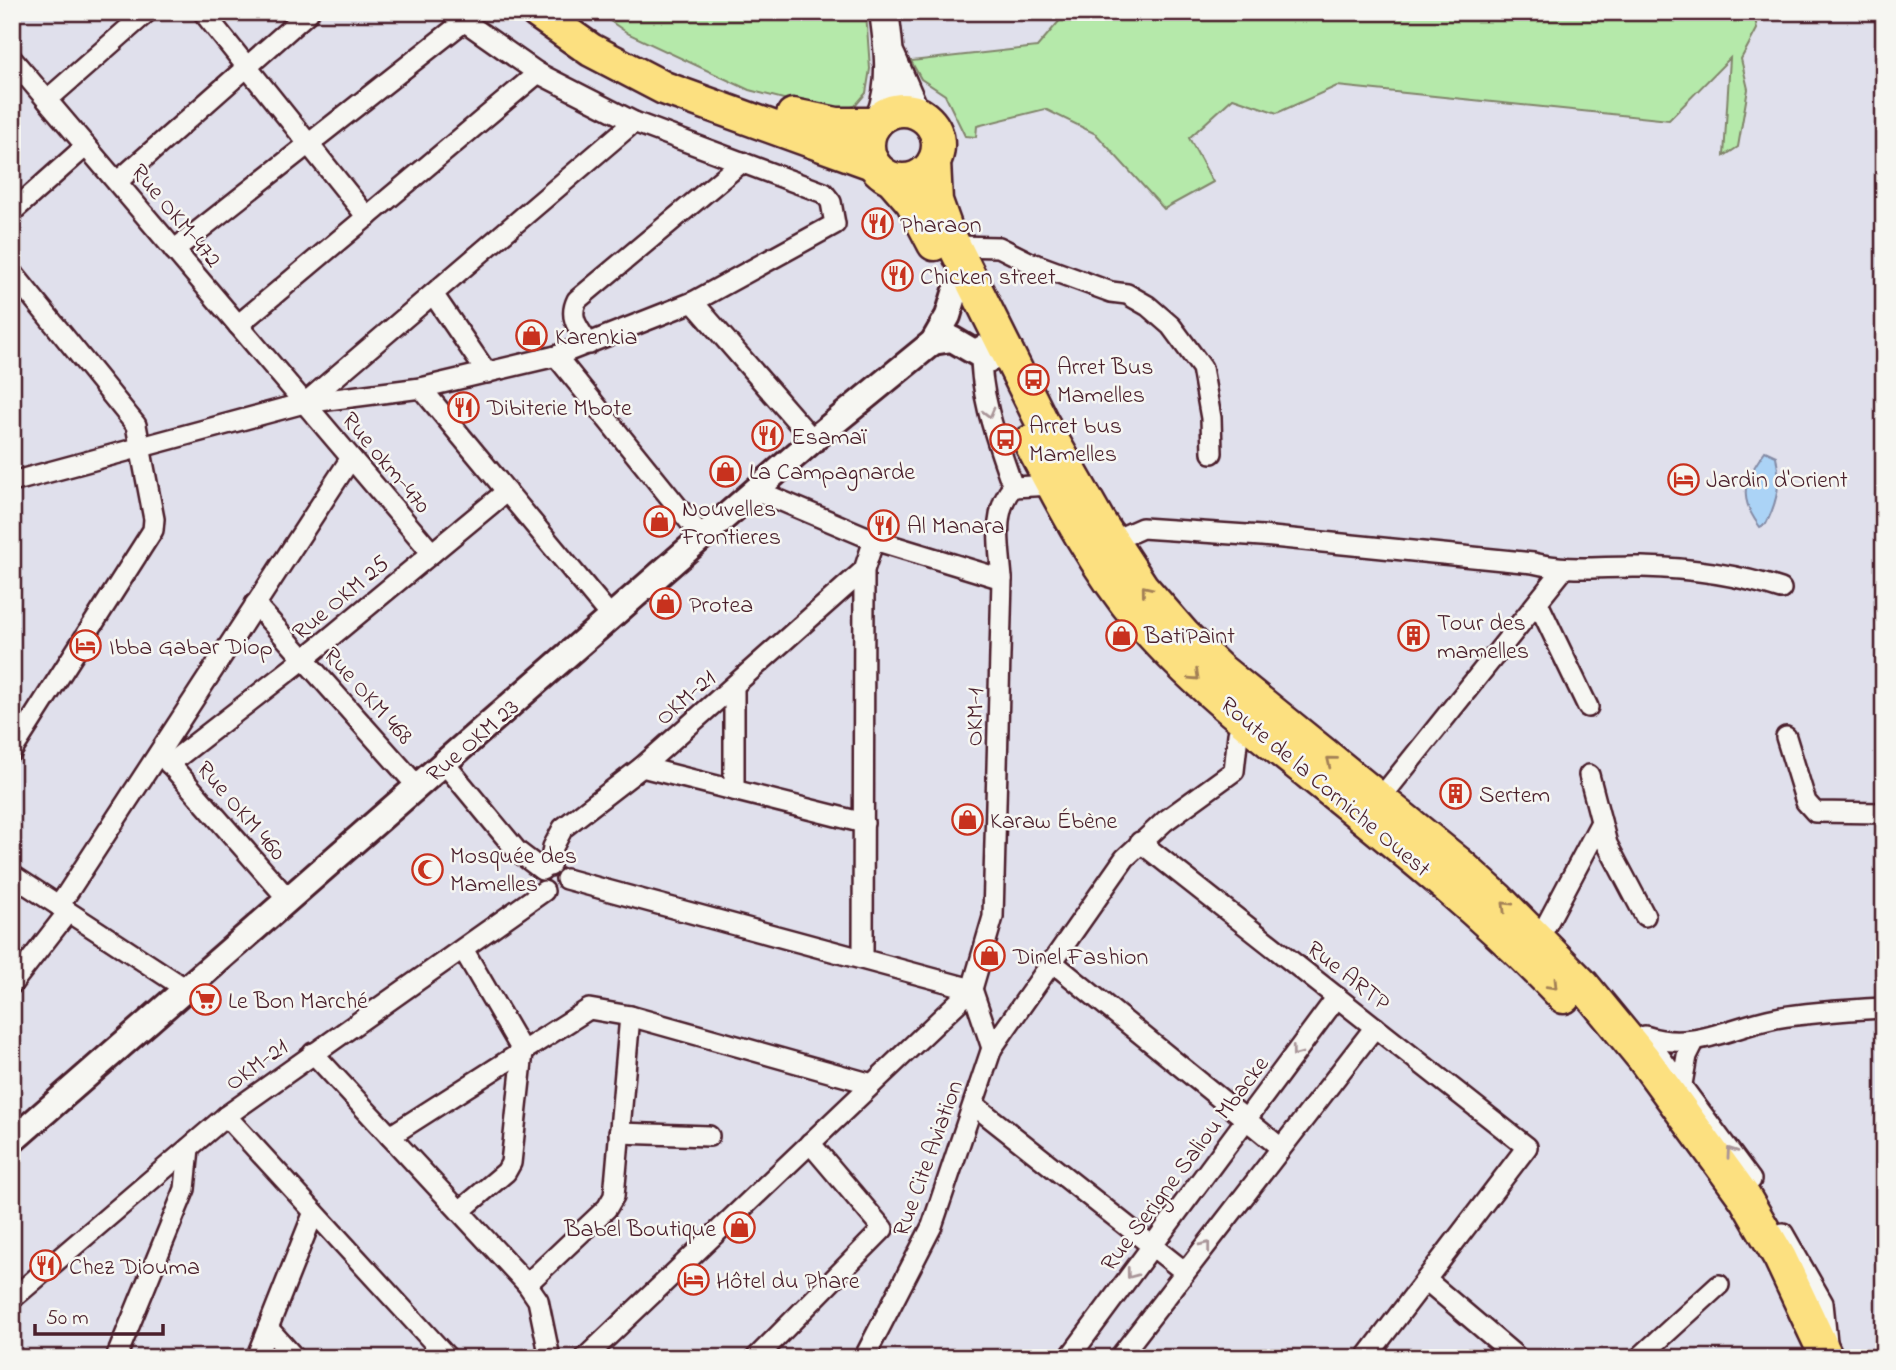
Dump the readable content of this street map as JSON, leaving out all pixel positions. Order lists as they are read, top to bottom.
{
  "streets": {
    "highway": ["Route de la Corniche Ouest"],
    "street": [
      "Rue OKM-472",
      "Rue okm-470",
      "Rue OKM 25",
      "Rue OKM 468",
      "OKM-21",
      "OKM-1",
      "Rue OKM 23",
      "Rue OKM 460",
      "Rue ARTP",
      "Rue Cite Aviation",
      "Rue Serigne Saliou Mbacke"
    ]
  },
  "crossings": [
    ["Rue OKM-472", "Rue okm-470"],
    ["Rue okm-470", "Rue OKM 25"],
    ["Rue OKM 25", "Rue OKM 468"],
    ["Rue OKM 25", "Rue OKM 460"],
    ["Rue OKM 468", "Rue OKM 23"],
    ["Rue OKM 23", "Rue OKM 460"],
    ["Route de la Corniche Ouest", "Rue Cite Aviation"],
    ["Rue ARTP", "Rue Cite Aviation"],
    ["Rue ARTP", "Rue Serigne Saliou Mbacke"]
  ],
  "places": {
    "restaurant": [
      "Pharaon",
      "Chicken street",
      "Dibiterie Mbote",
      "Esamaï",
      "Al Manara",
      "Chez Diouma"
    ],
    "shop": [
      "Karenkia",
      "La Campagnarde",
      "Nouvelles Frontieres",
      "Protea",
      "BatiPaint",
      "Karaw Ébène",
      "Dinel Fashion",
      "Babel Boutique"
    ],
    "bus stop": ["Arret Bus Mamelles", "Arret bus Mamelles"],
    "hotel": ["Jardin d'Orient", "Ibba Gabar Diop", "Hôtel du Phare"],
    "building": ["Tour des mamelles", "Sertem"],
    "mosque": ["Mosquée des Mamelles"],
    "supermarket": ["Le Bon Marché"]
  },
  "scale_bar": "50 m"
}
